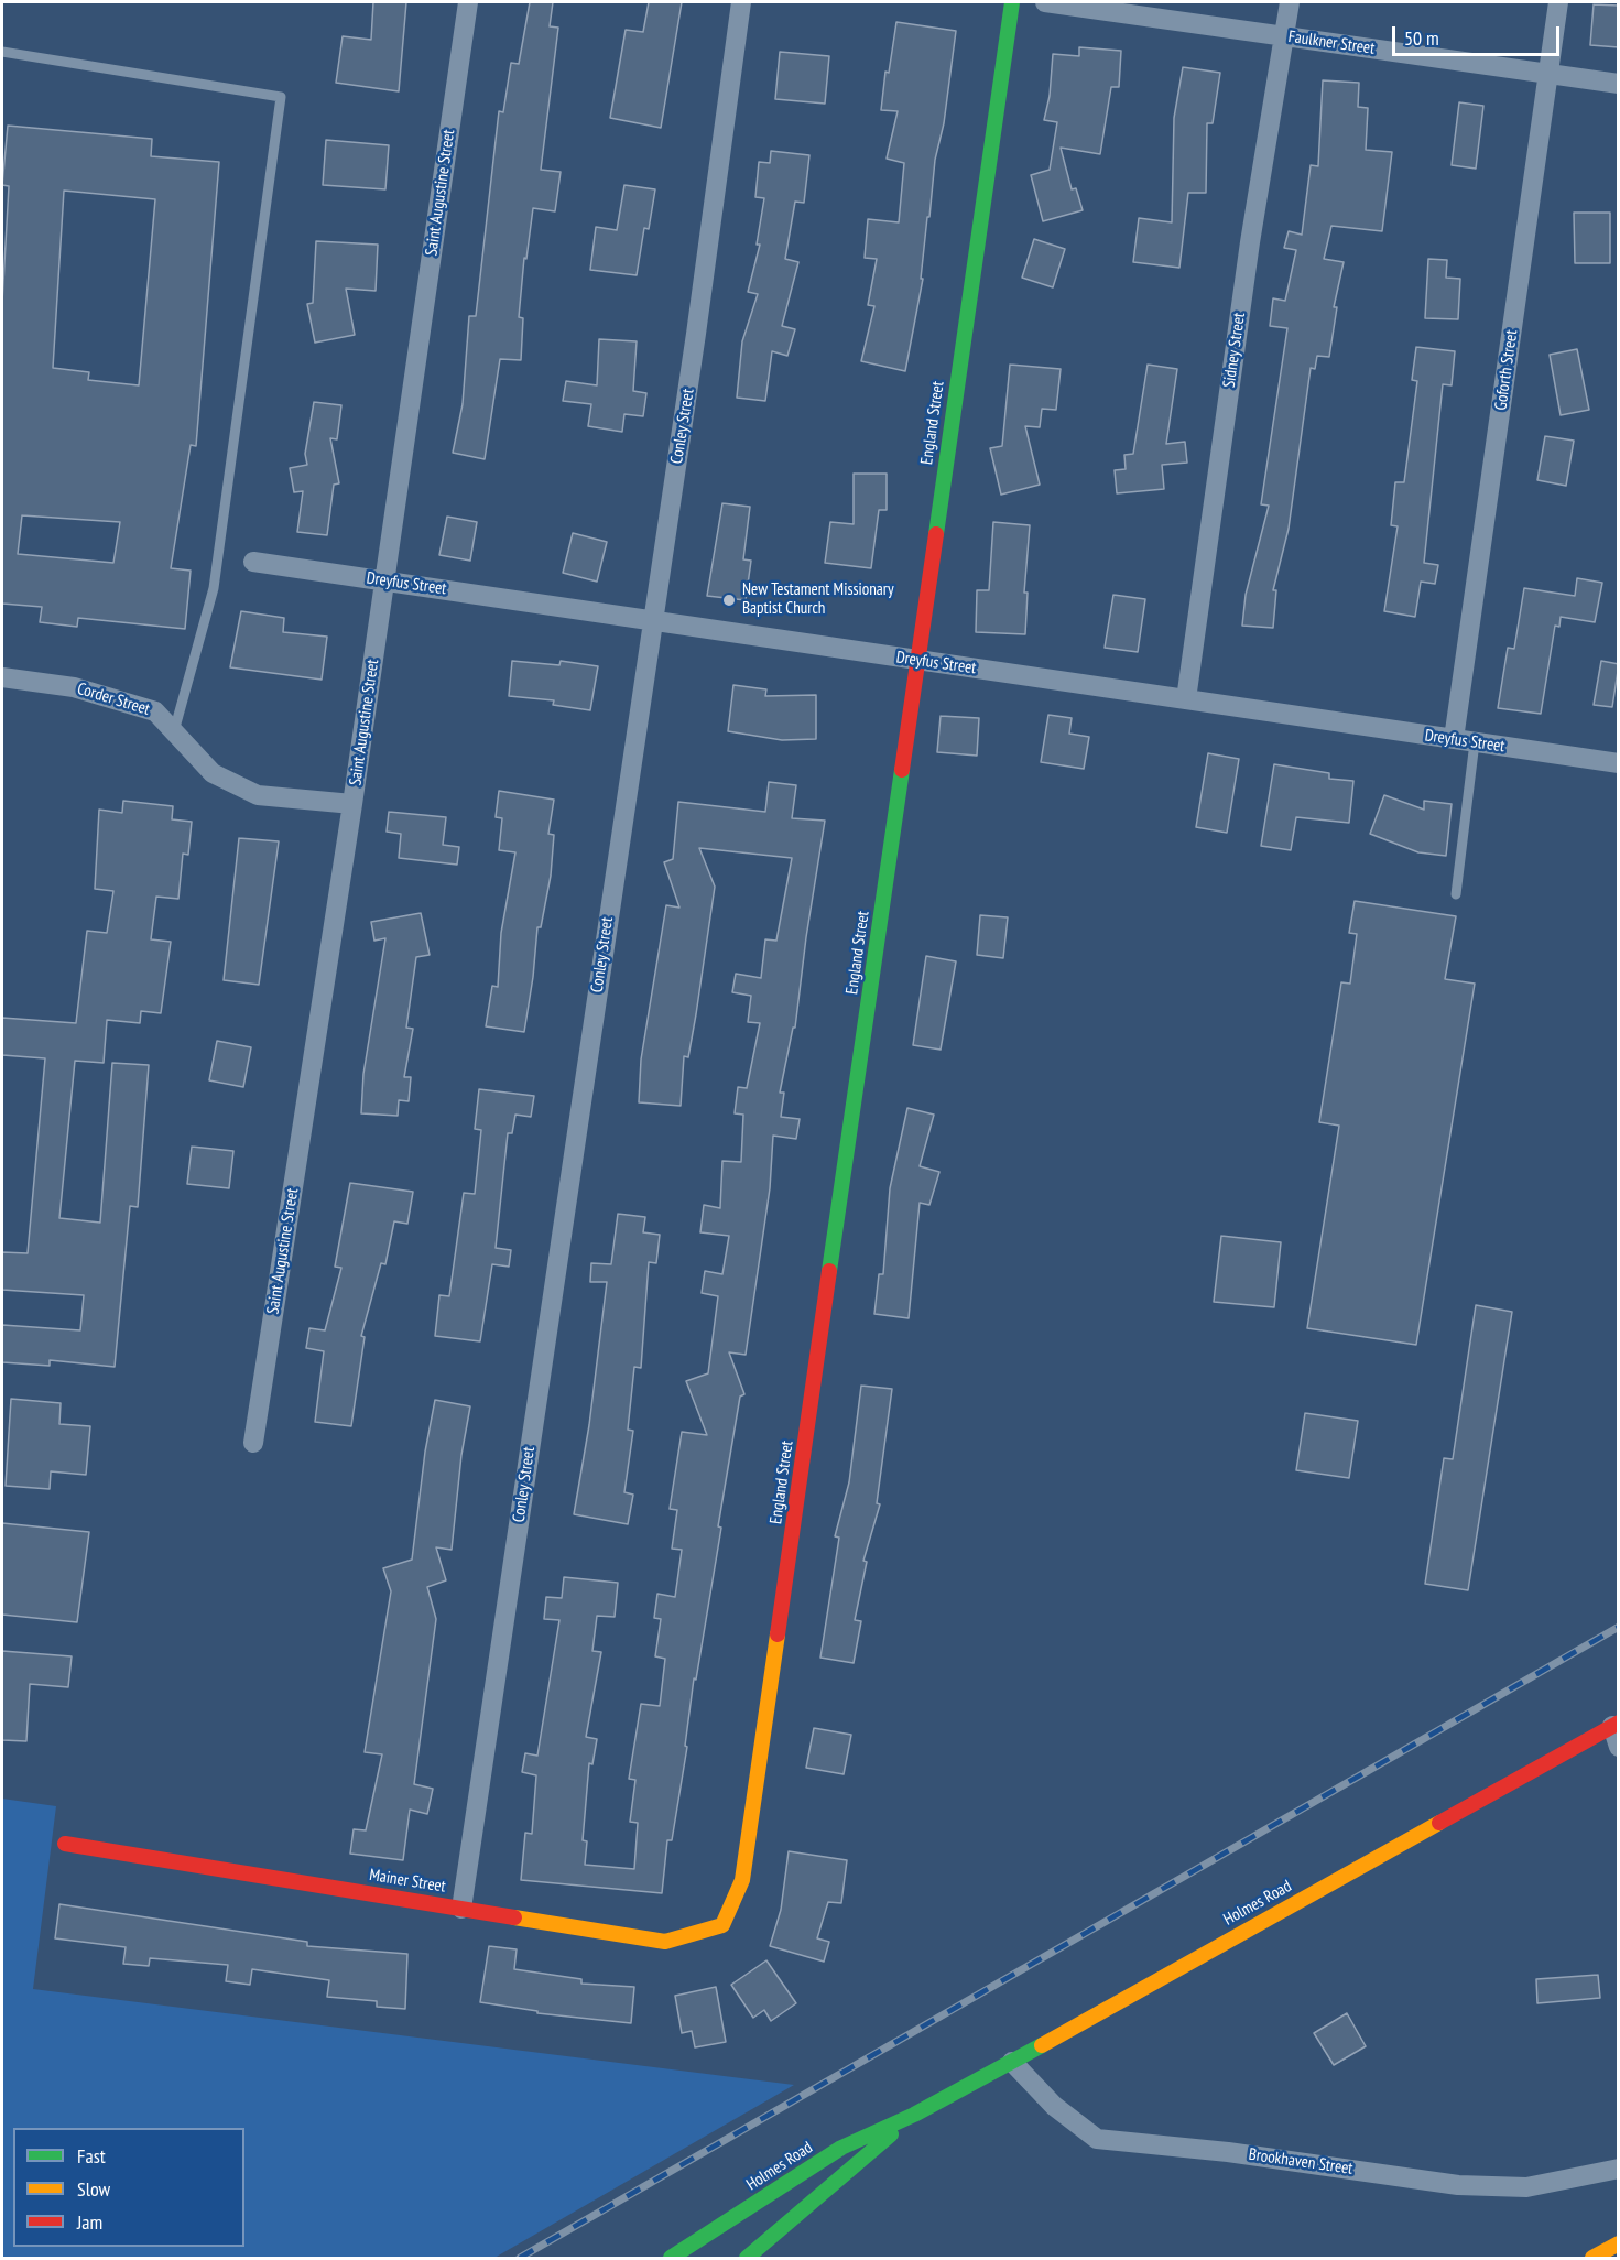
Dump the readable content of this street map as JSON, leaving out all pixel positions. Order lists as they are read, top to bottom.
{
  "streets": {
    "main road": ["England Street", "Mainer Street", "Holmes Road"],
    "street": [
      "Faulkner Street",
      "Saint Augustine Street",
      "Sidney Street",
      "Goforth Street",
      "Conley Street",
      "Dreyfus Street",
      "Corder Street",
      "Brookhaven Street"
    ]
  },
  "crossings": [
    ["Faulkner Street", "Sidney Street"],
    ["Faulkner Street", "Goforth Street"],
    ["Saint Augustine Street", "Dreyfus Street"],
    ["Saint Augustine Street", "Corder Street"],
    ["Sidney Street", "Dreyfus Street"],
    ["Goforth Street", "Dreyfus Street"],
    ["England Street", "Dreyfus Street"],
    ["England Street", "Mainer Street"],
    ["Conley Street", "Dreyfus Street"],
    ["Conley Street", "Mainer Street"],
    ["Holmes Road", "Brookhaven Street"]
  ],
  "places": ["New Testament Missionary Baptist Church"],
  "legend": ["Fast", "Slow", "Jam"],
  "scale_bar": "50 m"
}
